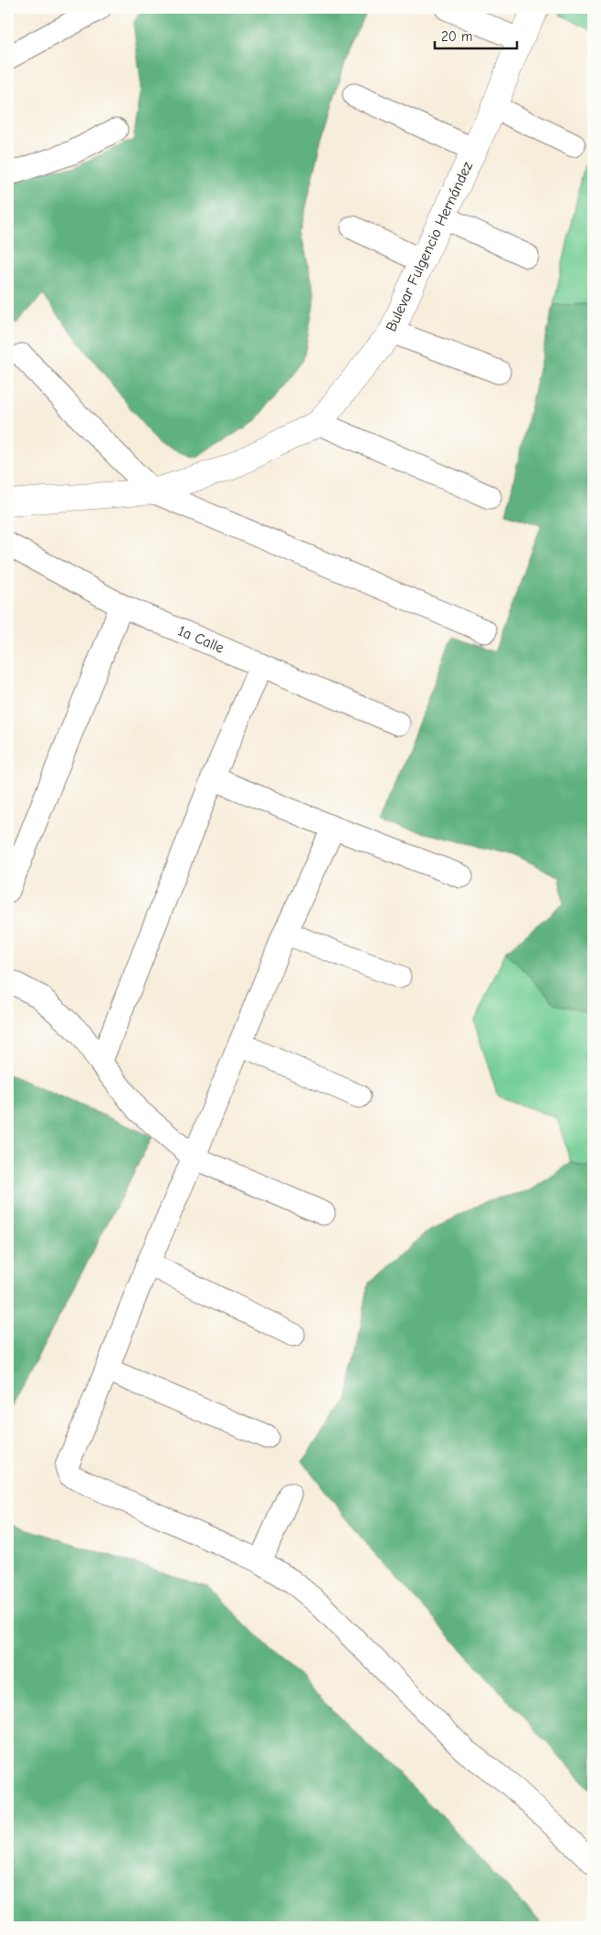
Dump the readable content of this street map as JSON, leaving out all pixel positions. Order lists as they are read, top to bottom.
{
  "streets": {
    "street": ["Bulevar Fulgencio Hernández", "1a Calle"]
  },
  "scale_bar": "20 m"
}
